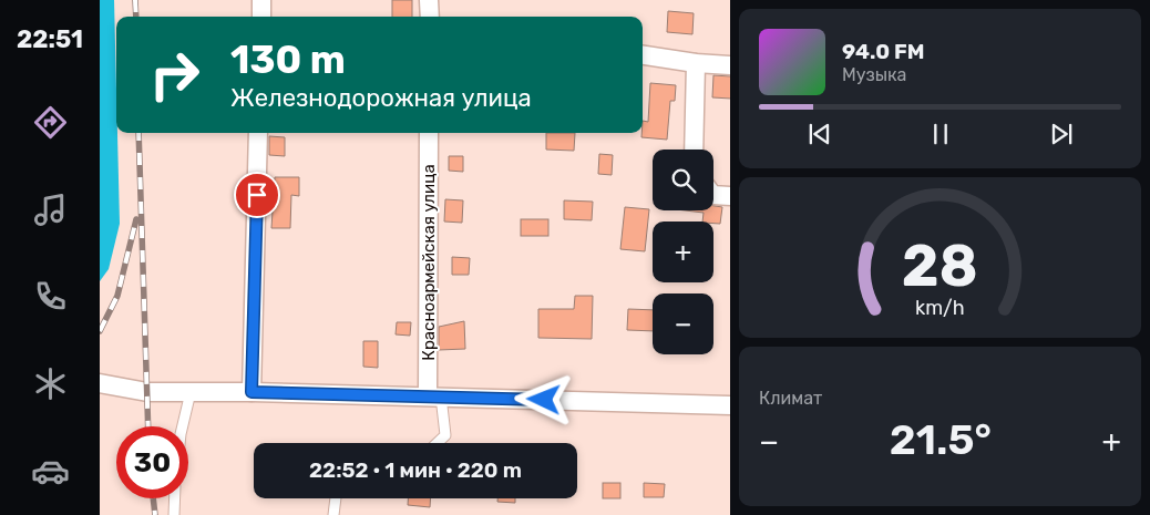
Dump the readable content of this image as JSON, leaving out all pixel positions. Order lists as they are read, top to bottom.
{
  "streets": {
    "street": ["Красноармейская улица"]
  },
  "page": {
    "tabs": "22:51",
    "turn": ["130 m", "Железнодорожная улица"],
    "song": ["94.0 FM", "Музыка"],
    "map_buttons": ["+", "−"],
    "tile": "Климат",
    "heat": ["−", "21.5°", "+"],
    "limit": "30",
    "trip": "22:52 · 1 мин · 220 m",
    "gauge": ["28", "km/h"]
  }
}
